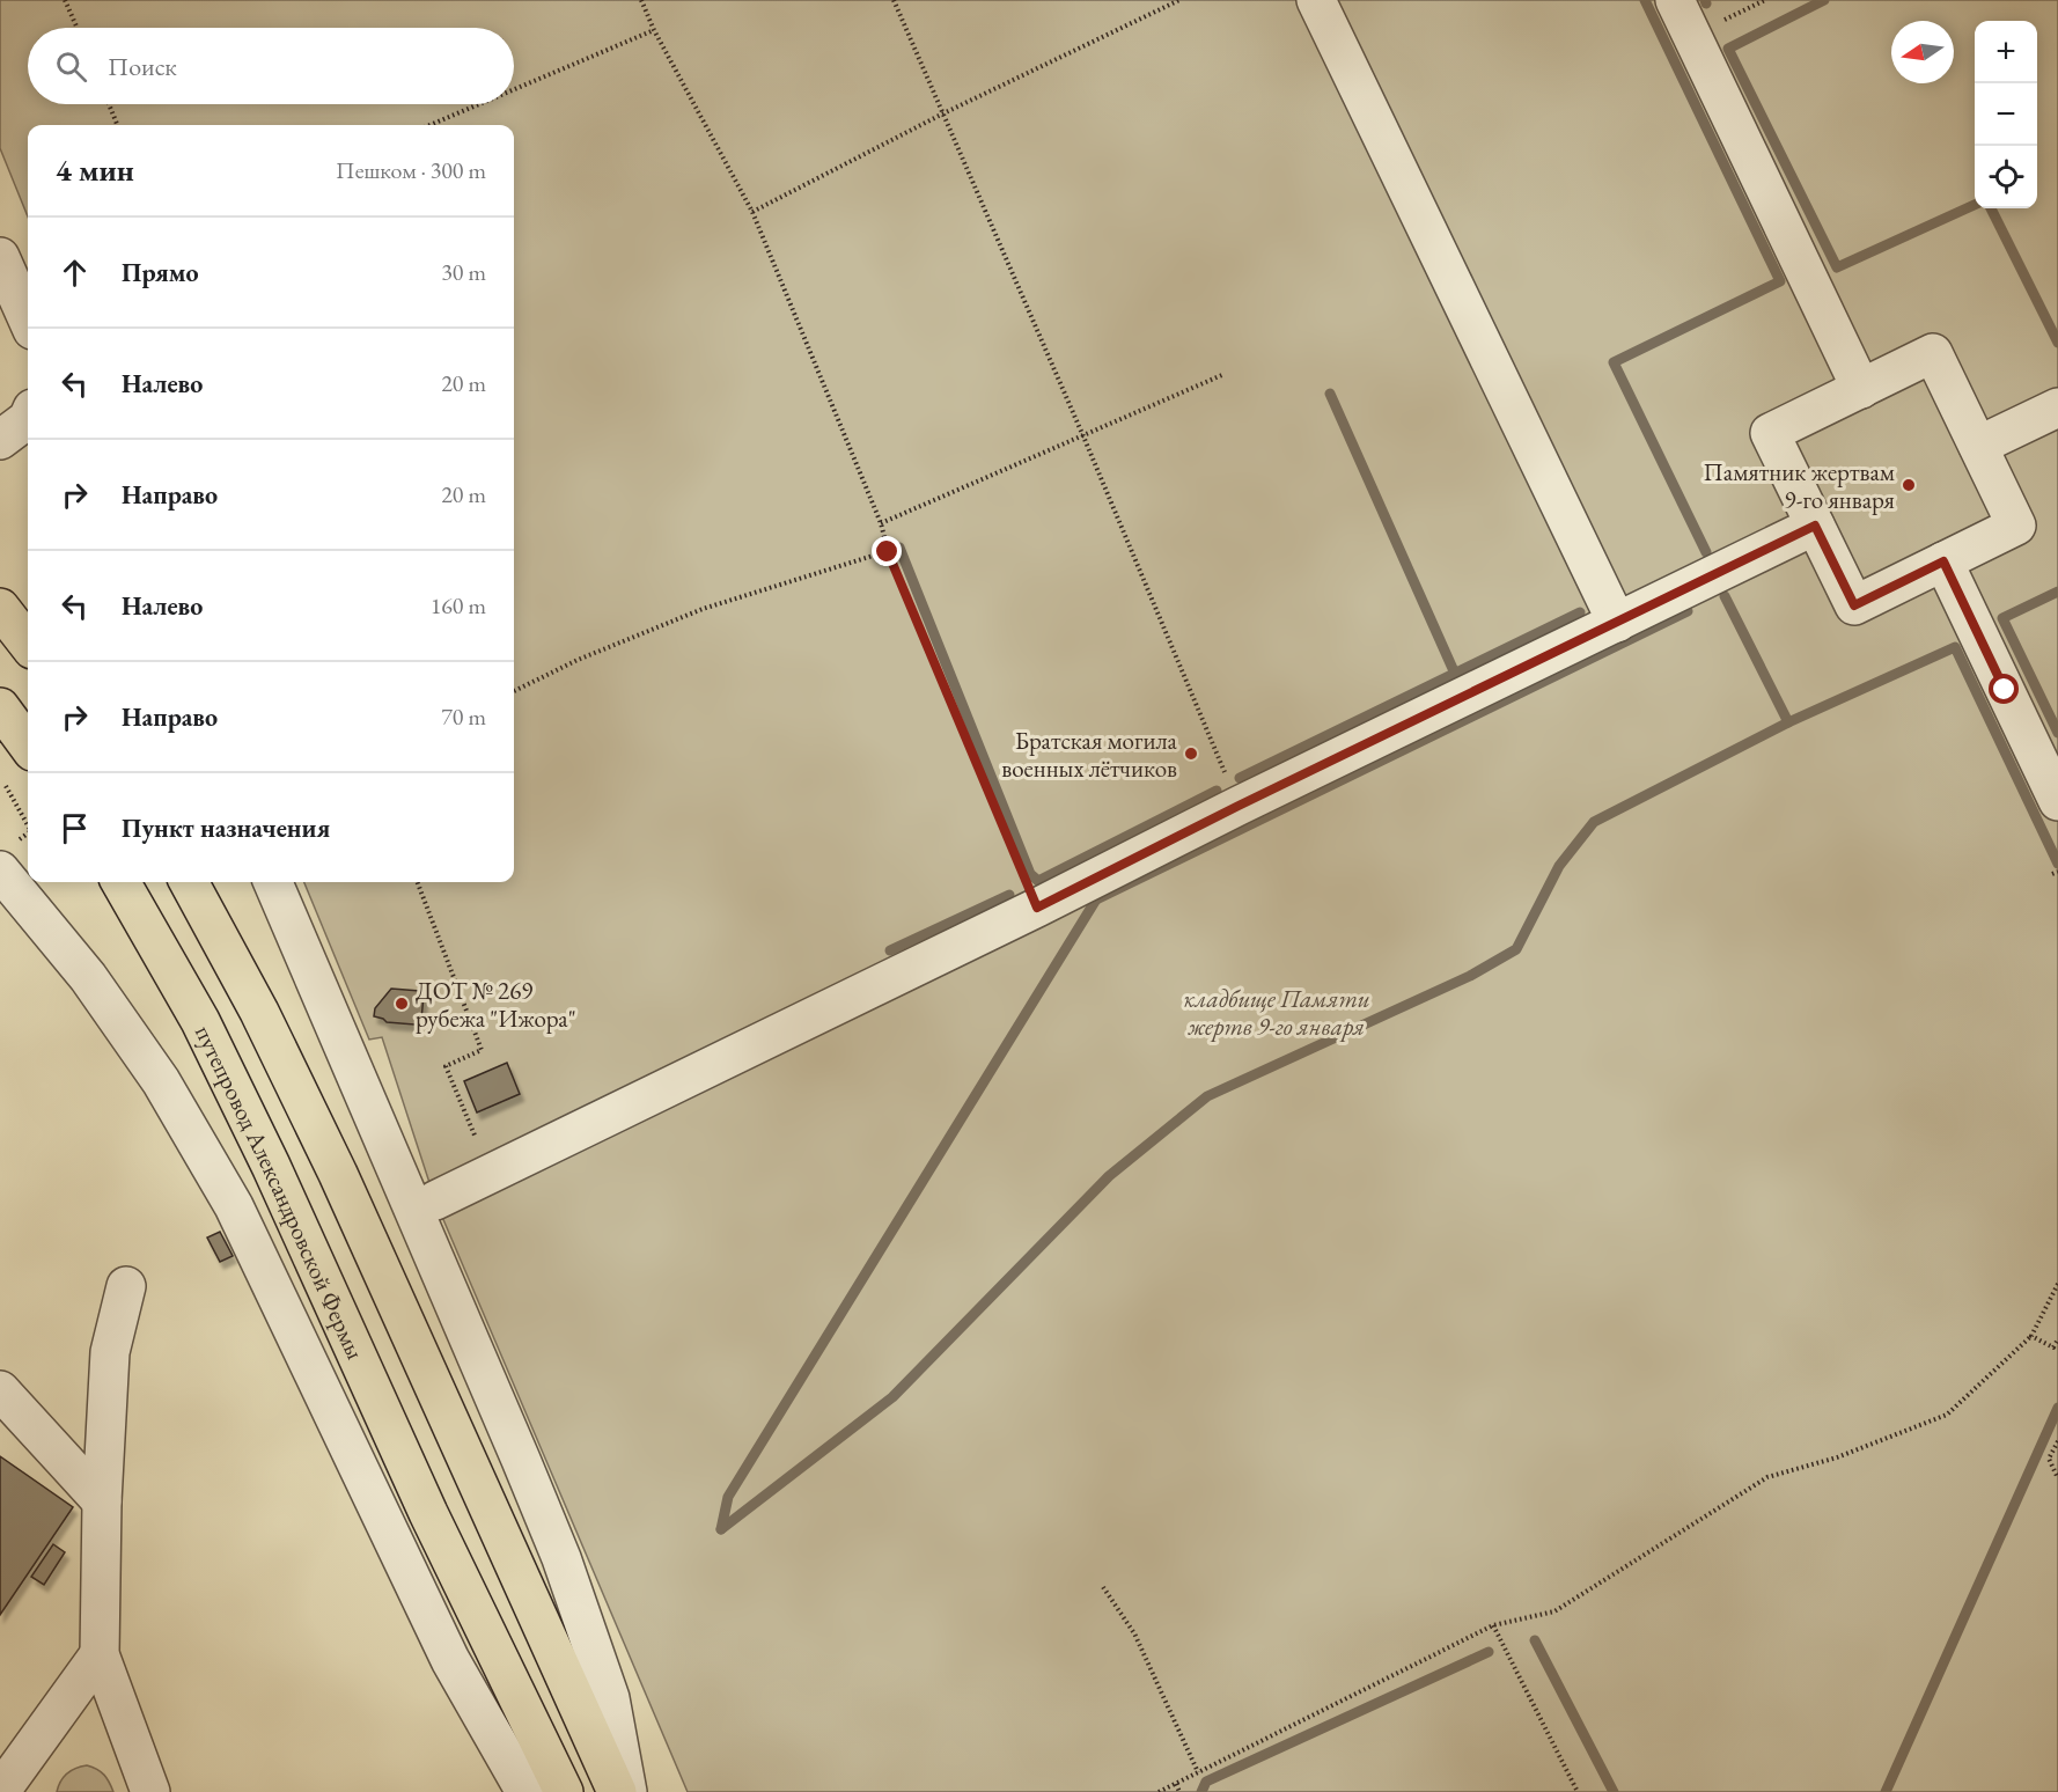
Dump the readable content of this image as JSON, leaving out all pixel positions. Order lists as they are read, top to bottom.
{
  "streets": {
    "main road": ["путепровод Александровской Фермы"]
  },
  "parks": ["кладбище Памяти жертв 9-го января"],
  "places": ["Памятник жертвам 9-го января", "Братская могила военных лётчиков", "ДОТ № 269 рубежа \"Ижора\""],
  "north": "left",
  "page": {
    "map_buttons": ["+", "−"],
    "search": "Поиск",
    "heading": ["4 мин", "Пешком · 300 m"],
    "list": [
      ["Прямо", "30 m"],
      ["Налево", "20 m"],
      ["Направо", "20 m"],
      ["Налево", "160 m"],
      ["Направо", "70 m"],
      "Пункт назначения"
    ]
  }
}
